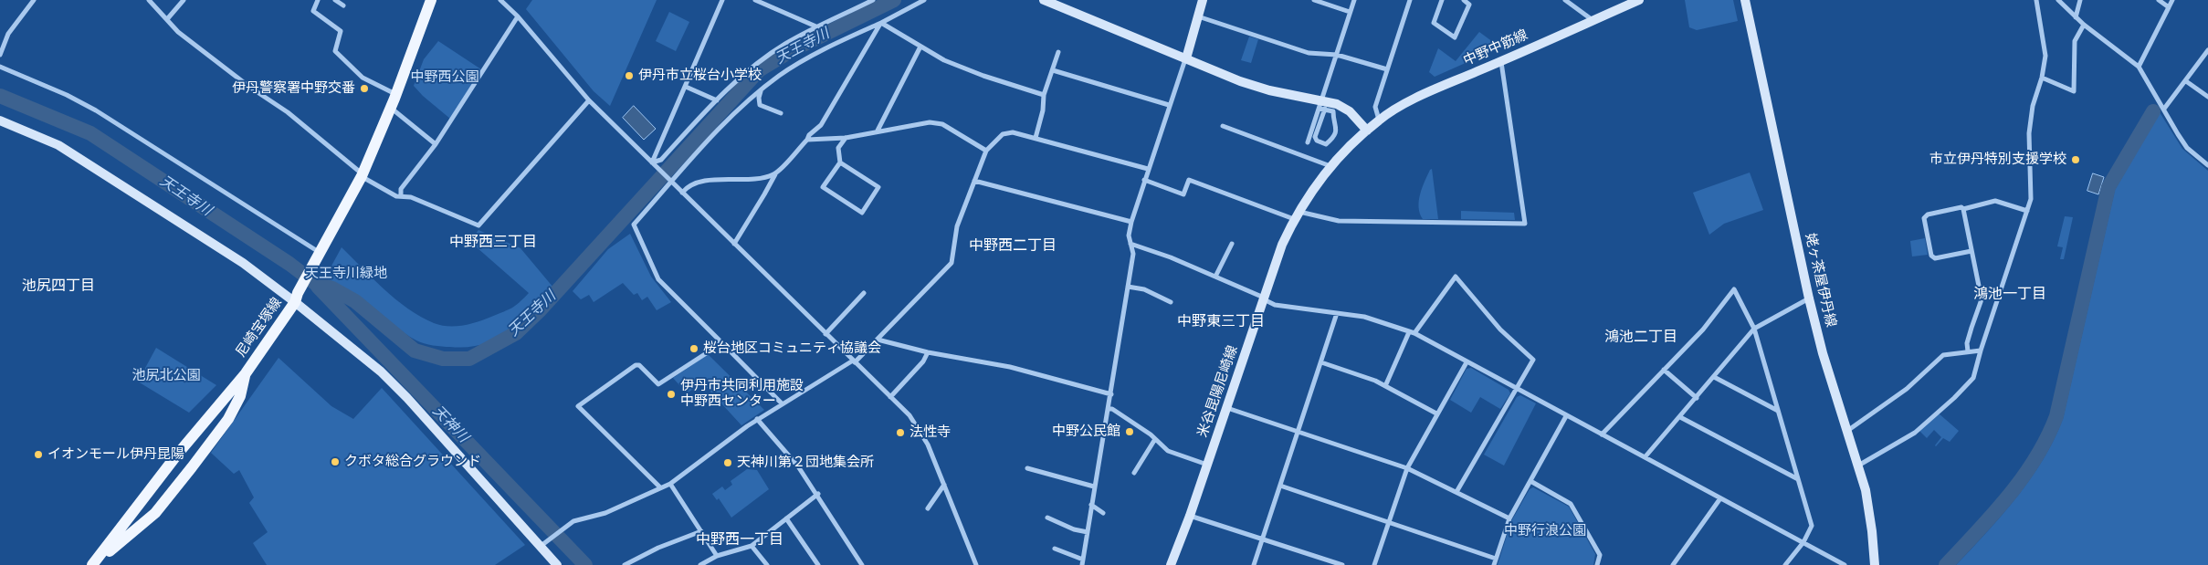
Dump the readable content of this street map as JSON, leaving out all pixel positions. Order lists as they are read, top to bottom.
{
  "streets": {
    "main road": [
      "中野中筋線",
      "姥ヶ茶屋伊丹線",
      "尼崎宝塚線",
      "米谷昆陽尼崎線"
    ]
  },
  "crossings": [
    ["中野中筋線", "米谷昆陽尼崎線"]
  ],
  "districts": [
    "中野西三丁目",
    "中野西二丁目",
    "池尻四丁目",
    "鴻池一丁目",
    "中野東三丁目",
    "鴻池二丁目",
    "中野西一丁目"
  ],
  "water": ["天王寺川", "天神川"],
  "parks": [
    "中野西公園",
    "天王寺川緑地",
    "池尻北公園",
    "中野行浪公園"
  ],
  "places": [
    "伊丹市立桜台小学校",
    "伊丹警察署中野交番",
    "市立伊丹特別支援学校",
    "桜台地区コミュニティ協議会",
    "伊丹市共同利用施設 中野西センター",
    "中野公民館",
    "法性寺",
    "イオンモール伊丹昆陽",
    "クボタ総合グラウンド",
    "天神川第２団地集会所"
  ]
}
